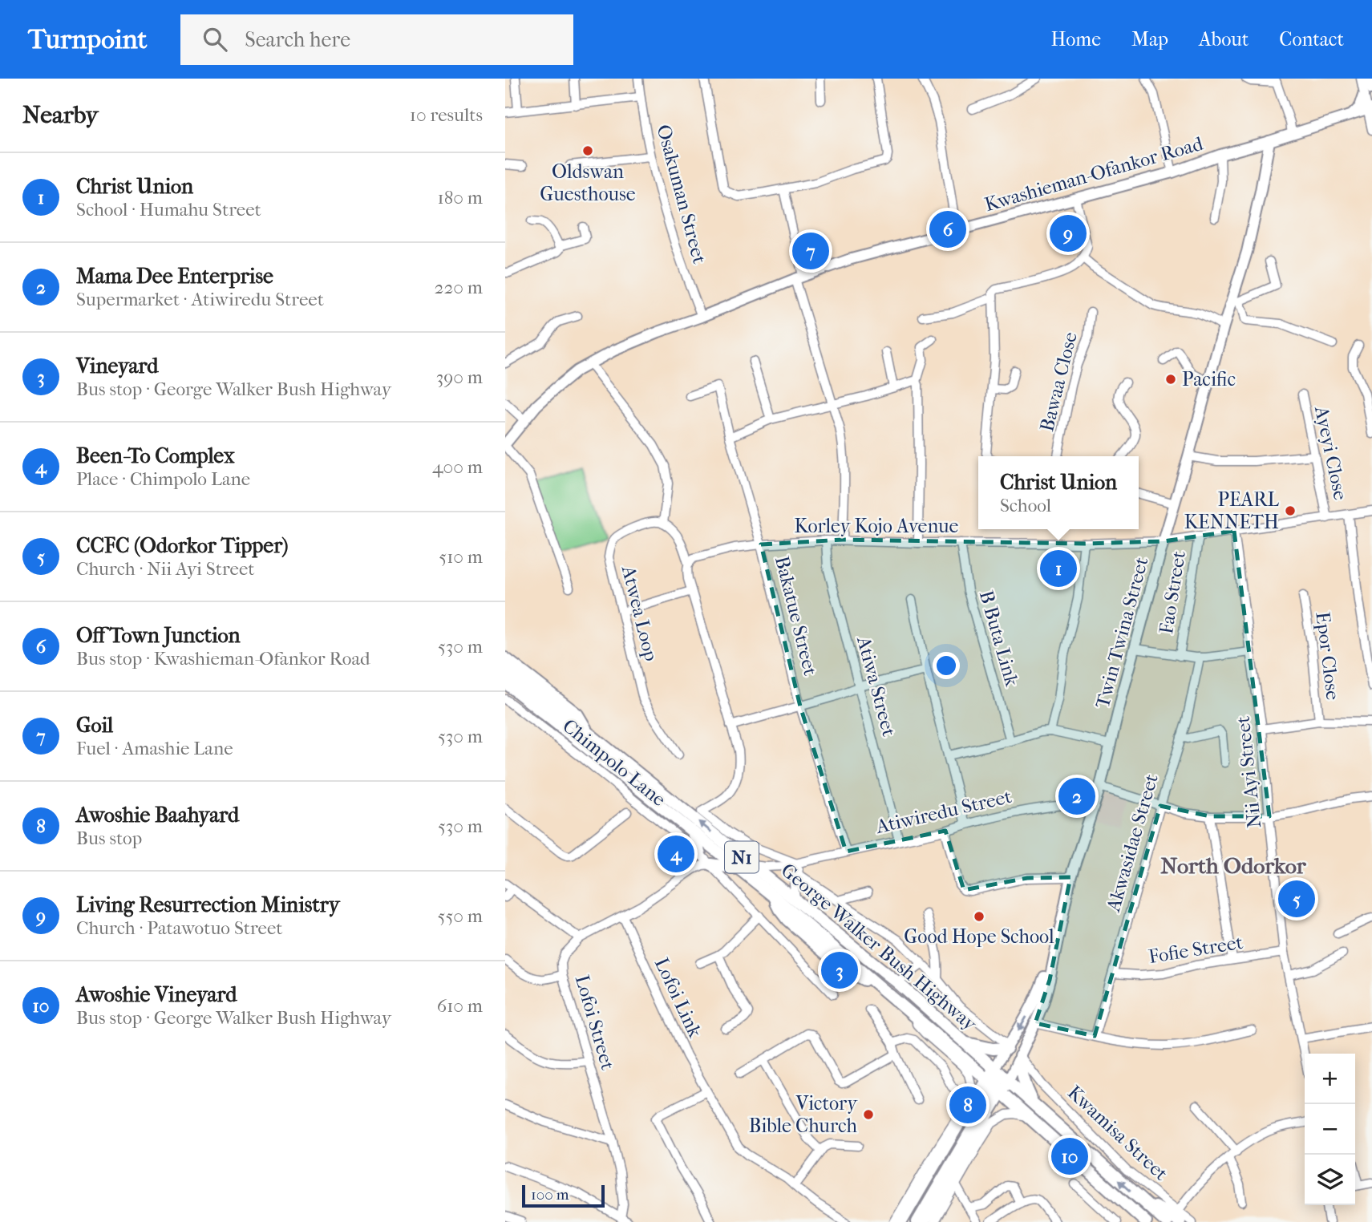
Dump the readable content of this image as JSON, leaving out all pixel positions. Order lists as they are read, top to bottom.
{
  "streets": {
    "highway": ["N1", "George Walker Bush Highway"],
    "main road": ["Kwashieman-Ofankor Road", "Twin Twina Street"],
    "street": [
      "Osakuman Street",
      "Bawaa Close",
      "Ayeyi Close",
      "Korley Kojo Avenue",
      "Fao Street",
      "Atwea Loop",
      "Bakatue Street",
      "B Buta Link",
      "Epor Close",
      "Atiwa Street",
      "Chimpolo Lane",
      "Nii Ayi Street",
      "Atiwiredu Street",
      "Akwasidae Street",
      "Fofie Street",
      "Lofoi Link",
      "Lofoi Street",
      "Kwamisa Street"
    ]
  },
  "crossings": [
    ["Kwashieman-Ofankor Road", "Osakuman Street"],
    ["Kwashieman-Ofankor Road", "Twin Twina Street"],
    ["Ayeyi Close", "Korley Kojo Avenue"],
    ["Korley Kojo Avenue", "Fao Street"],
    ["Korley Kojo Avenue", "Atwea Loop"],
    ["Korley Kojo Avenue", "Bakatue Street"],
    ["Korley Kojo Avenue", "Twin Twina Street"],
    ["Korley Kojo Avenue", "B Buta Link"],
    ["Korley Kojo Avenue", "Atiwa Street"],
    ["Korley Kojo Avenue", "Nii Ayi Street"],
    ["Bakatue Street", "Atiwiredu Street"],
    ["Twin Twina Street", "Atiwiredu Street"],
    ["Twin Twina Street", "George Walker Bush Highway"],
    ["Twin Twina Street", "Kwamisa Street"],
    ["Atiwa Street", "Atiwiredu Street"],
    ["Chimpolo Lane", "Lofoi Street"],
    ["Nii Ayi Street", "Fofie Street"],
    ["Atiwiredu Street", "George Walker Bush Highway"],
    ["Akwasidae Street", "Fofie Street"],
    ["Lofoi Link", "Lofoi Street"]
  ],
  "districts": ["North Odorkor"],
  "places": [
    "Oldswan Guesthouse",
    "Pacific",
    "PEARL KENNETH",
    "Good Hope School",
    "Victory Bible Church"
  ],
  "scale_bar": "100 m",
  "page": {
    "header": "Turnpoint",
    "search": "Search here",
    "nav": [
      "Home",
      "Map",
      "About",
      "Contact"
    ],
    "heading": ["Nearby", "10 results"],
    "list": [
      {
        "mark": "1",
        "name": "Christ Union",
        "note": "School · Humahu Street",
        "value": "180 m"
      },
      {
        "mark": "2",
        "name": "Mama Dee Enterprise",
        "note": "Supermarket · Atiwiredu Street",
        "value": "220 m"
      },
      {
        "mark": "3",
        "name": "Vineyard",
        "note": "Bus stop · George Walker Bush Highway",
        "value": "390 m"
      },
      {
        "mark": "4",
        "name": "Been-To Complex",
        "note": "Place · Chimpolo Lane",
        "value": "400 m"
      },
      {
        "mark": "5",
        "name": "CCFC (Odorkor Tipper)",
        "note": "Church · Nii Ayi Street",
        "value": "510 m"
      },
      {
        "mark": "6",
        "name": "Off Town Junction",
        "note": "Bus stop · Kwashieman-Ofankor Road",
        "value": "530 m"
      },
      {
        "mark": "7",
        "name": "Goil",
        "note": "Fuel · Amashie Lane",
        "value": "530 m"
      },
      {
        "mark": "8",
        "name": "Awoshie Baahyard",
        "note": "Bus stop",
        "value": "530 m"
      },
      {
        "mark": "9",
        "name": "Living Resurrection Ministry",
        "note": "Church · Patawotuo Street",
        "value": "550 m"
      },
      {
        "mark": "10",
        "name": "Awoshie Vineyard",
        "note": "Bus stop · George Walker Bush Highway",
        "value": "610 m"
      }
    ],
    "pins": [
      "6",
      "9",
      "7",
      "1",
      "2",
      "4",
      "5",
      "3",
      "8",
      "10"
    ],
    "popup": ["Christ Union", "School"],
    "map_buttons": ["+", "−"],
    "scale": "100 m"
  }
}
